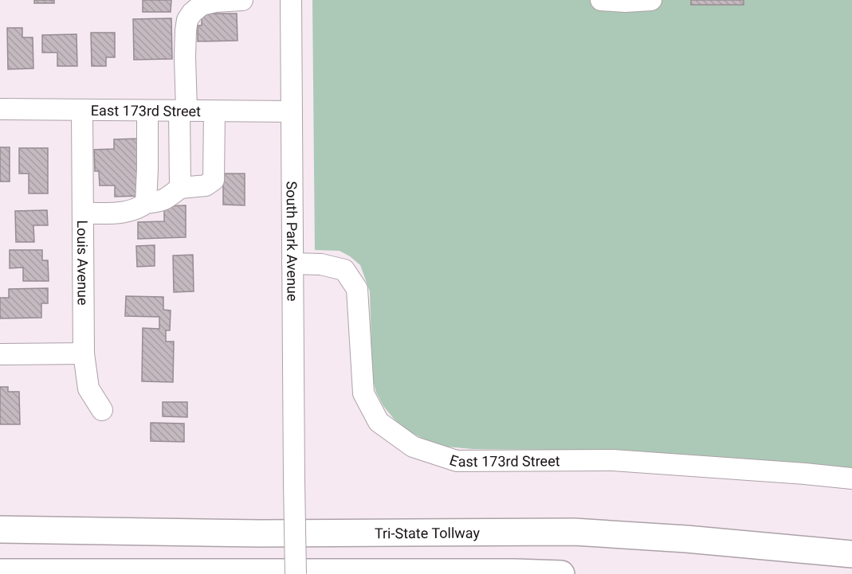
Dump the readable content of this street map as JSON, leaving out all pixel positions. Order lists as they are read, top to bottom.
{
  "streets": {
    "highway": ["Tri-State Tollway"],
    "street": ["East 173rd Street", "South Park Avenue", "Louis Avenue"]
  },
  "crossings": [
    ["East 173rd Street", "South Park Avenue"],
    ["East 173rd Street", "Louis Avenue"]
  ]
}
